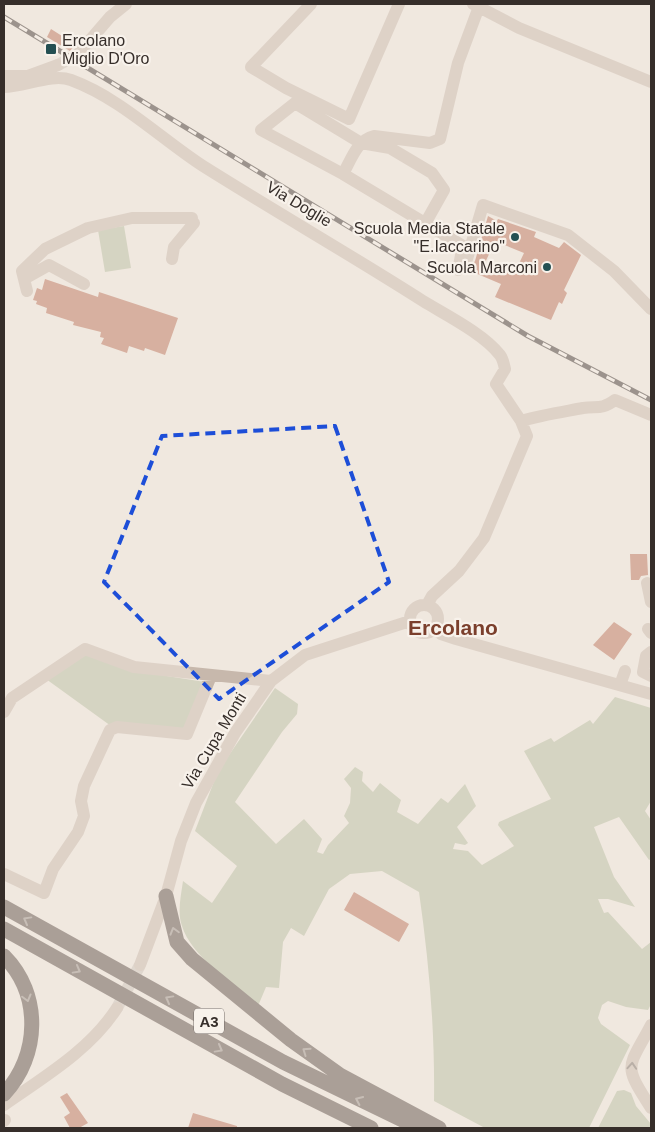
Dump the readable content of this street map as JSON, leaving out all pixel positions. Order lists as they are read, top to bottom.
{
  "streets": {
    "highway": ["A3"],
    "street": ["Via Doglie", "Via Cupa Monti"]
  },
  "districts": ["Ercolano"],
  "places": {
    "transit": ["Ercolano Miglio D'Oro"],
    "other": ["Scuola Media Statale \"E.Iaccarino\"", "Scuola Marconi"]
  }
}
